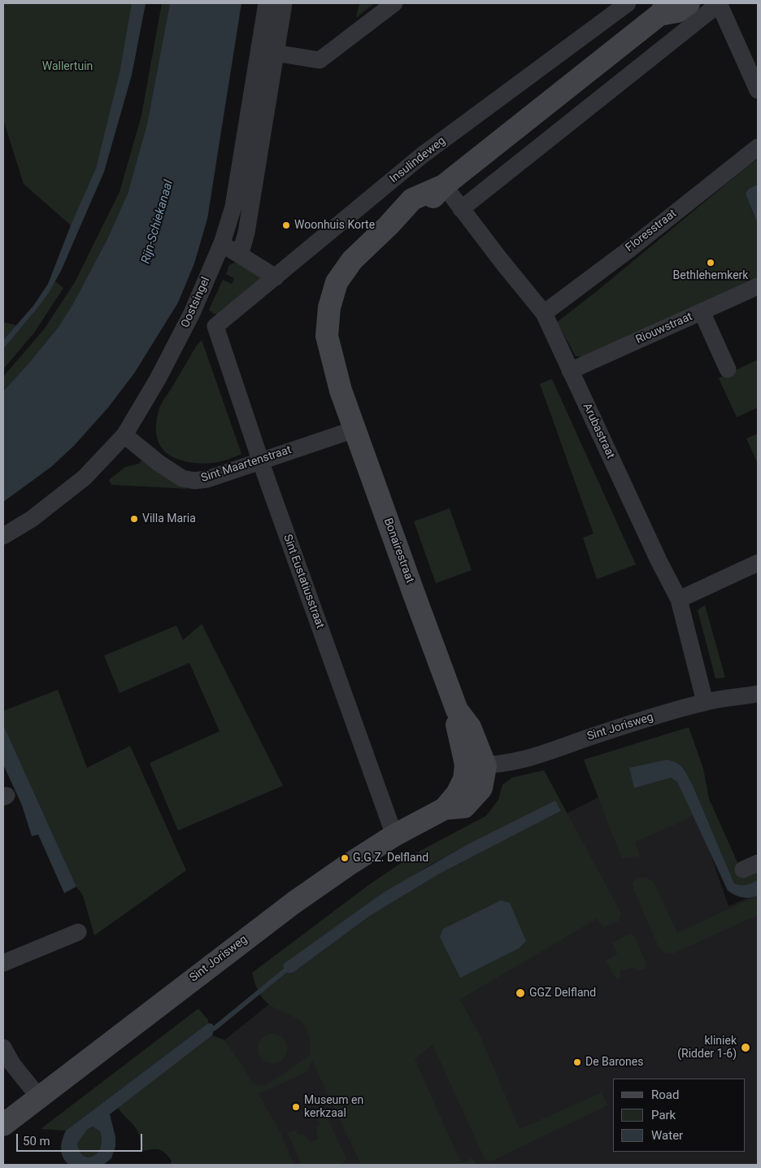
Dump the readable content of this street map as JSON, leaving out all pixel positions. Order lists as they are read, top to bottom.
{
  "streets": {
    "main road": ["Bonairestraat", "Sint Jorisweg"],
    "street": [
      "Insulindeweg",
      "Floresstraat",
      "Oostsingel",
      "Riouwstraat",
      "Arubastraat",
      "Sint Maartenstraat",
      "Sint Eustatiusstraat"
    ]
  },
  "crossings": [
    ["Insulindeweg", "Sint Eustatiusstraat"],
    ["Floresstraat", "Arubastraat"],
    ["Oostsingel", "Sint Maartenstraat"],
    ["Riouwstraat", "Arubastraat"],
    ["Arubastraat", "Bonairestraat"],
    ["Arubastraat", "Sint Jorisweg"],
    ["Sint Maartenstraat", "Bonairestraat"],
    ["Sint Maartenstraat", "Sint Eustatiusstraat"],
    ["Bonairestraat", "Sint Jorisweg"],
    ["Sint Eustatiusstraat", "Sint Jorisweg"]
  ],
  "water": ["Rijn-Schiekanaal"],
  "parks": ["Wallertuin"],
  "places": [
    "Woonhuis Korte",
    "Bethlehemkerk",
    "Villa Maria",
    "G.G.Z. Delfland",
    "GGZ Delfland",
    "kliniek (Ridder 1-6)",
    "De Barones",
    "Museum en kerkzaal"
  ],
  "legend": ["Road", "Park", "Water"],
  "scale_bar": "50 m"
}
